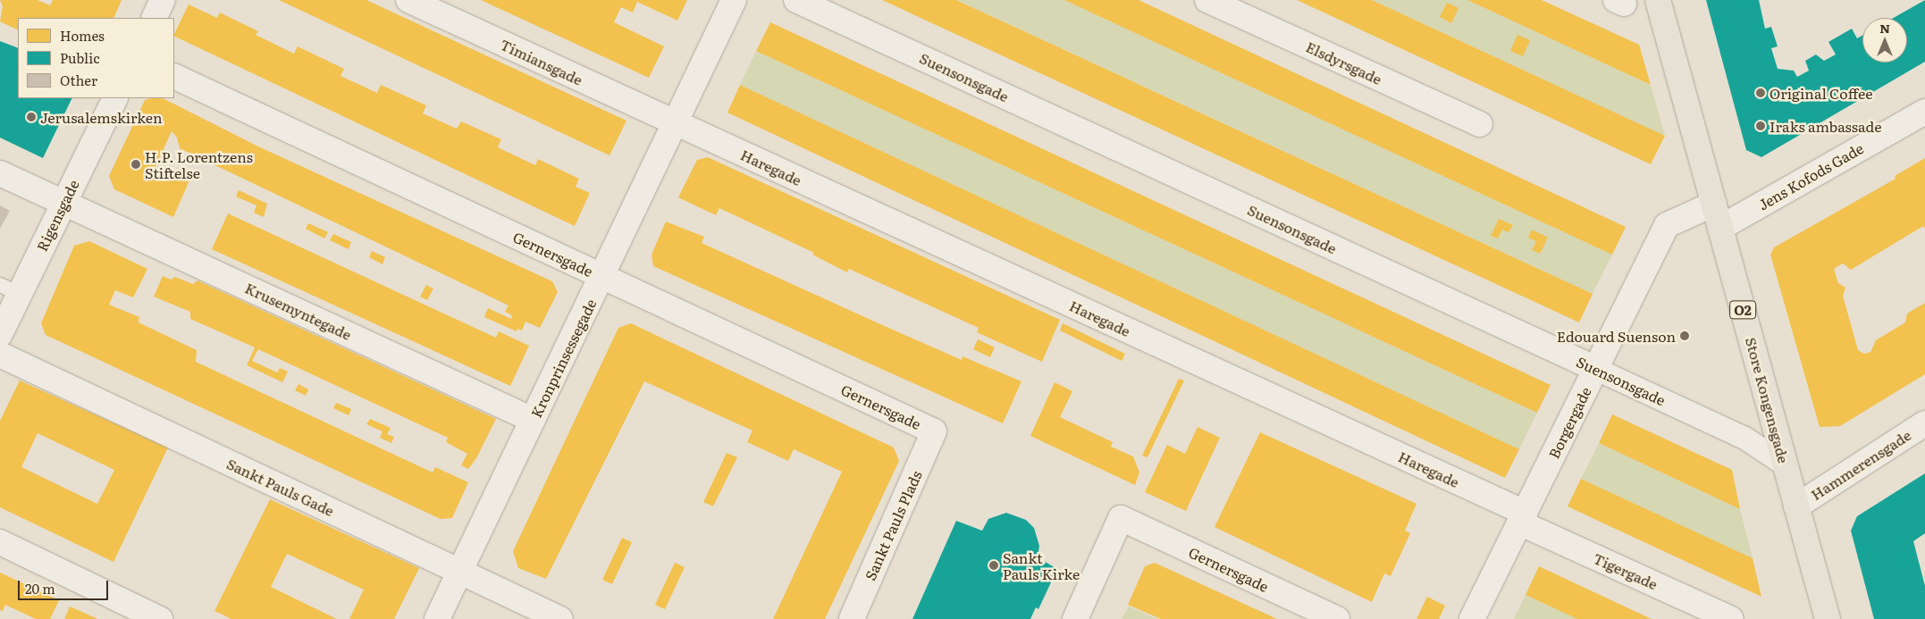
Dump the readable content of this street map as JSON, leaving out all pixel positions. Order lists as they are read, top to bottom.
{
  "streets": {
    "main road": ["O2", "Store Kongensgade"],
    "street": [
      "Timiansgade",
      "Elsdyrsgade",
      "Suensonsgade",
      "Haregade",
      "Jens Kofods Gade",
      "Rigensgade",
      "Gernersgade",
      "Krusemyntegade",
      "Kronprinsessegade",
      "Borgergade",
      "Hammerensgade",
      "Sankt Pauls Gade",
      "Sankt Pauls Plads",
      "Tigergade"
    ]
  },
  "crossings": [
    ["Timiansgade", "Haregade"],
    ["Timiansgade", "Kronprinsessegade"],
    ["Suensonsgade", "Store Kongensgade"],
    ["Suensonsgade", "Borgergade"],
    ["Haregade", "Kronprinsessegade"],
    ["Haregade", "Borgergade"],
    ["Haregade", "Tigergade"],
    ["Jens Kofods Gade", "Store Kongensgade"],
    ["Rigensgade", "Krusemyntegade"],
    ["Gernersgade", "Kronprinsessegade"],
    ["Gernersgade", "Sankt Pauls Plads"],
    ["Krusemyntegade", "Kronprinsessegade"],
    ["Kronprinsessegade", "Sankt Pauls Gade"],
    ["Store Kongensgade", "Borgergade"],
    ["Store Kongensgade", "Hammerensgade"],
    ["Borgergade", "Tigergade"]
  ],
  "places": [
    "Original Coffee",
    "Jerusalemskirken",
    "Iraks ambassade",
    "H.P. Lorentzens Stiftelse",
    "Edouard Suenson",
    "Sankt Pauls Kirke"
  ],
  "legend": ["Homes", "Public", "Other"],
  "scale_bar": "20 m",
  "north": "top"
}
